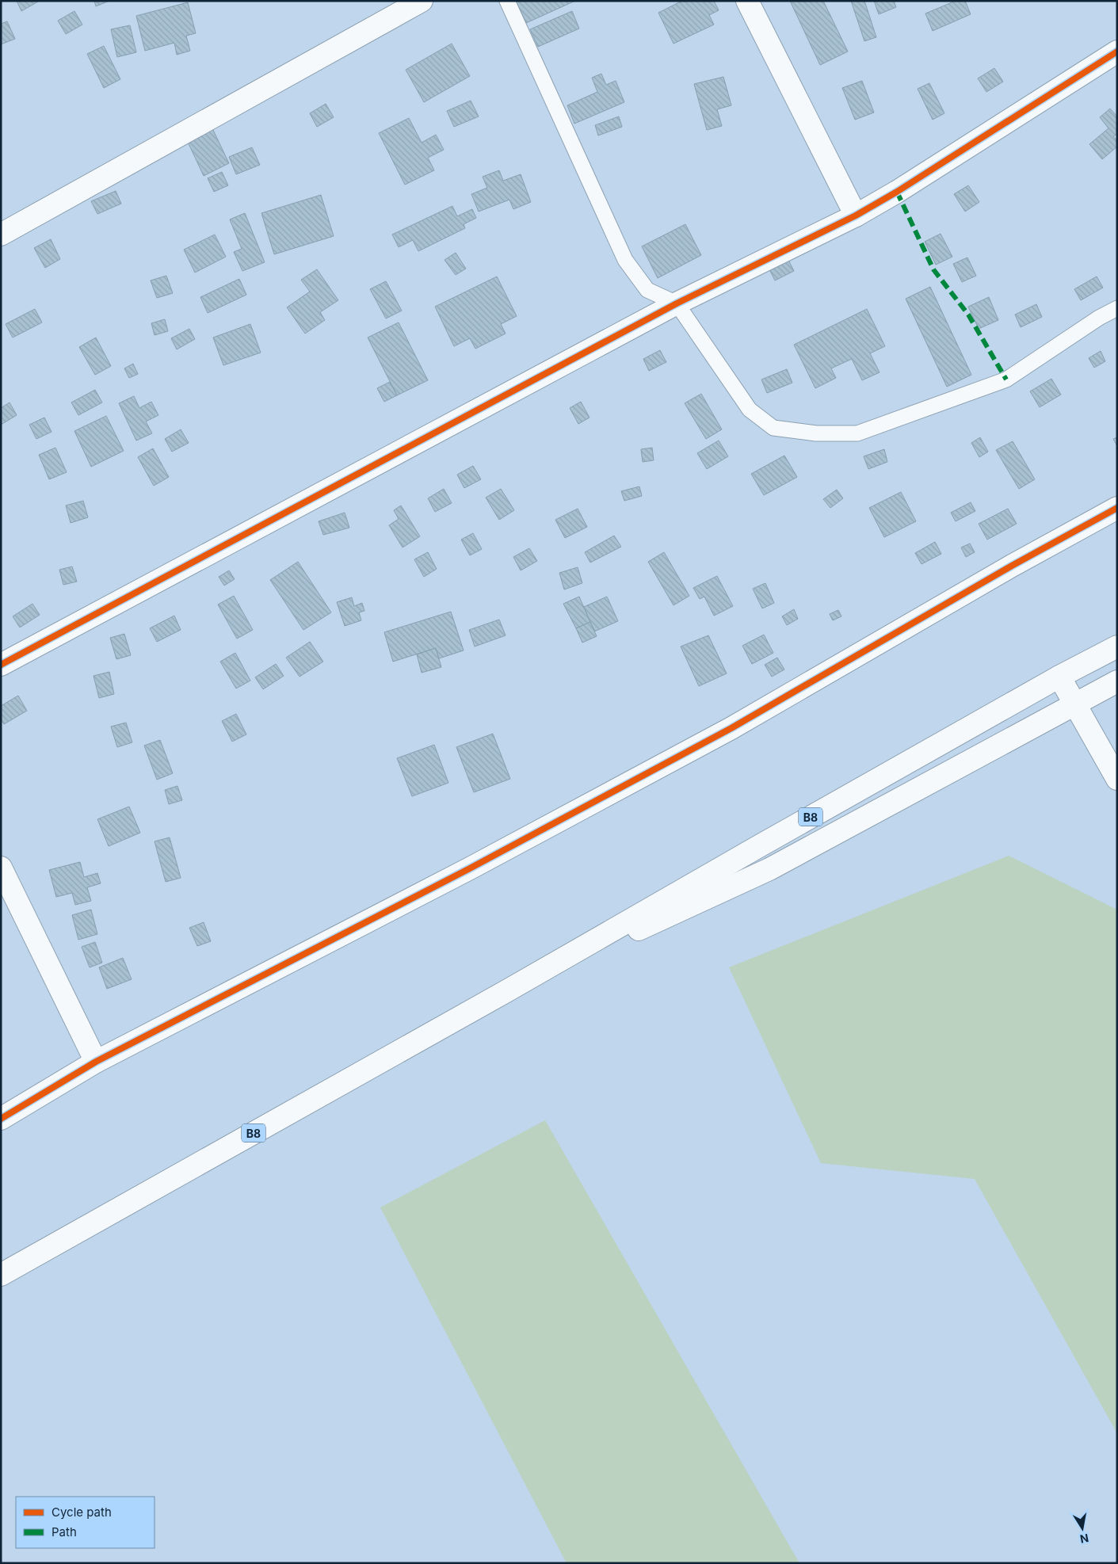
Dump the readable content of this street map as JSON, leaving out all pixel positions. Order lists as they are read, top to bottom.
{
  "streets": {
    "main road": ["B8"]
  },
  "legend": ["Cycle path", "Path"],
  "north": "bottom"
}
